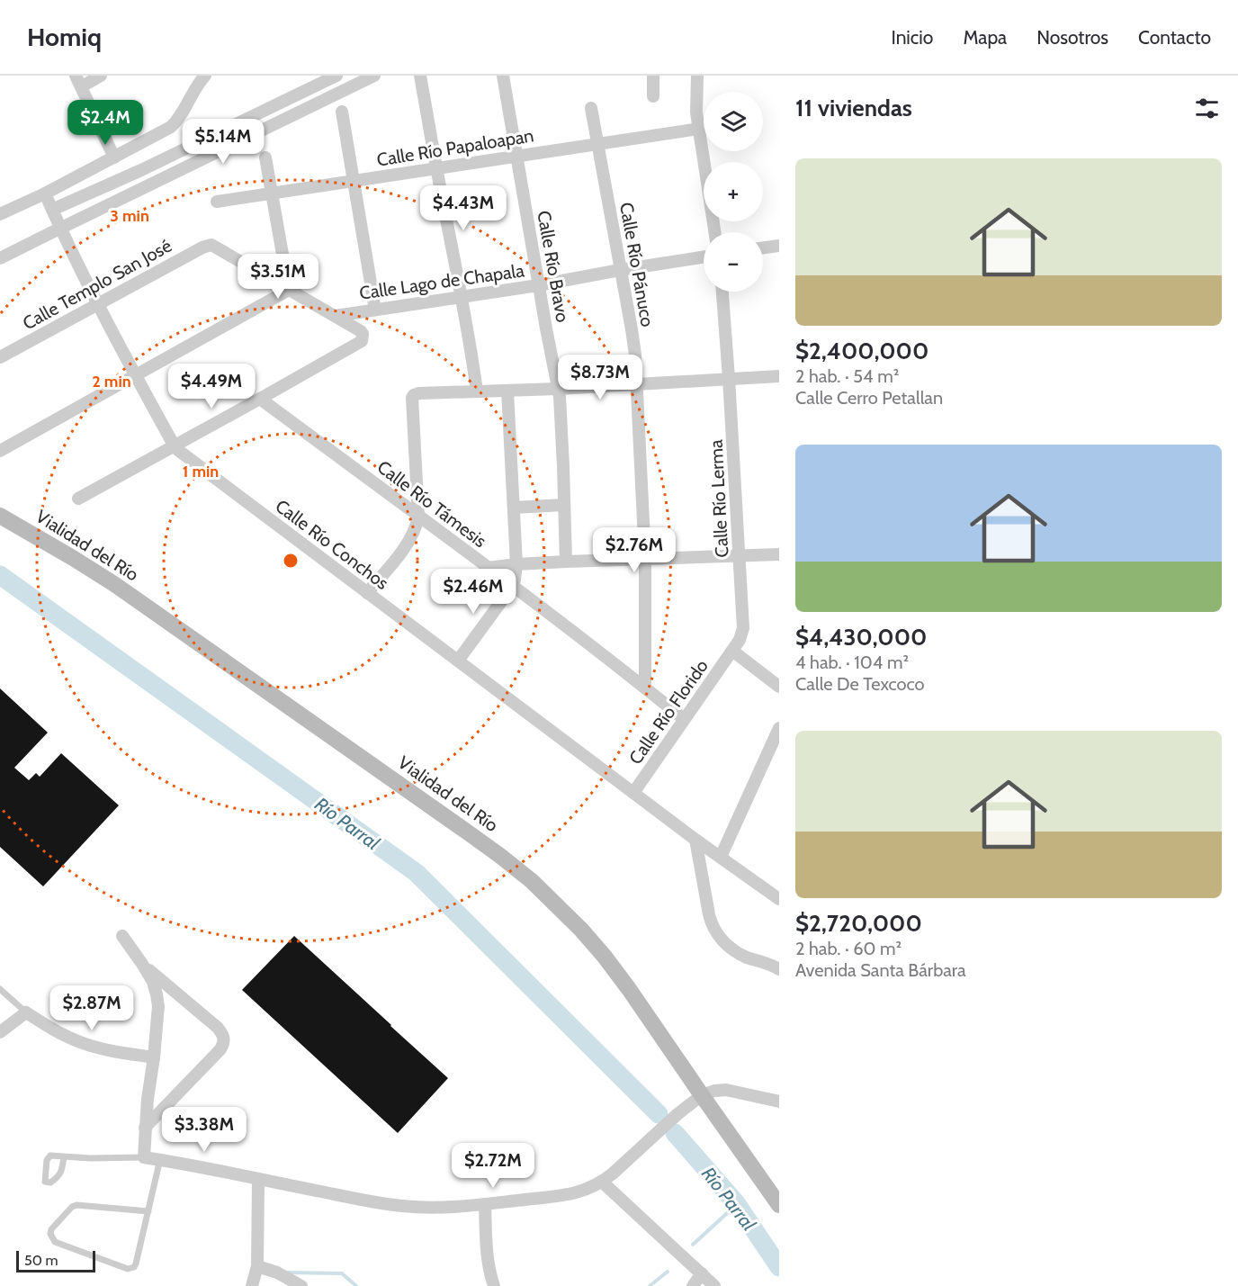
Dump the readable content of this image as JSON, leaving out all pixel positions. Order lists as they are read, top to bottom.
{
  "streets": {
    "main road": ["Vialidad del Río"],
    "street": [
      "Calle Río Papaloapan",
      "Calle Río Pánuco",
      "Calle Río Bravo",
      "Calle Lago de Chapala",
      "Calle Templo San José",
      "Calle Río Lerma",
      "Calle Río Támesis",
      "Calle Río Conchos",
      "Calle Río Florido"
    ]
  },
  "crossings": [
    ["Calle Río Papaloapan", "Calle Río Pánuco"],
    ["Calle Río Papaloapan", "Calle Río Bravo"],
    ["Calle Río Pánuco", "Calle Lago de Chapala"],
    ["Calle Río Pánuco", "Calle Río Támesis"],
    ["Calle Río Bravo", "Calle Lago de Chapala"],
    ["Calle Lago de Chapala", "Calle Templo San José"],
    ["Calle Lago de Chapala", "Calle Río Támesis"],
    ["Calle Templo San José", "Calle Río Conchos"],
    ["Calle Río Lerma", "Calle Río Florido"],
    ["Calle Río Támesis", "Calle Río Florido"],
    ["Calle Río Conchos", "Calle Río Florido"]
  ],
  "water": ["Río Parral"],
  "scale_bar": "50 m",
  "page": {
    "header": "Homiq",
    "nav": [
      "Inicio",
      "Mapa",
      "Nosotros",
      "Contacto"
    ],
    "heading": "11 viviendas",
    "map_buttons": ["+", "−"],
    "price": [
      "$2.4M",
      "$5.14M",
      "$4.43M",
      "$3.51M",
      "$8.73M",
      "$4.49M",
      "$2.76M",
      "$2.46M",
      "$2.87M",
      "$3.38M",
      "$2.72M"
    ],
    "list": [
      {
        "name": "$2,400,000",
        "note": "2 hab. · 54 m² · Calle Cerro Petallan"
      },
      {
        "name": "$4,430,000",
        "note": "4 hab. · 104 m² · Calle De Texcoco"
      },
      {
        "name": "$2,720,000",
        "note": "2 hab. · 60 m² · Avenida Santa Bárbara"
      }
    ],
    "scale": "50 m"
  },
  "rings": ["3 min", "2 min", "1 min"]
}
